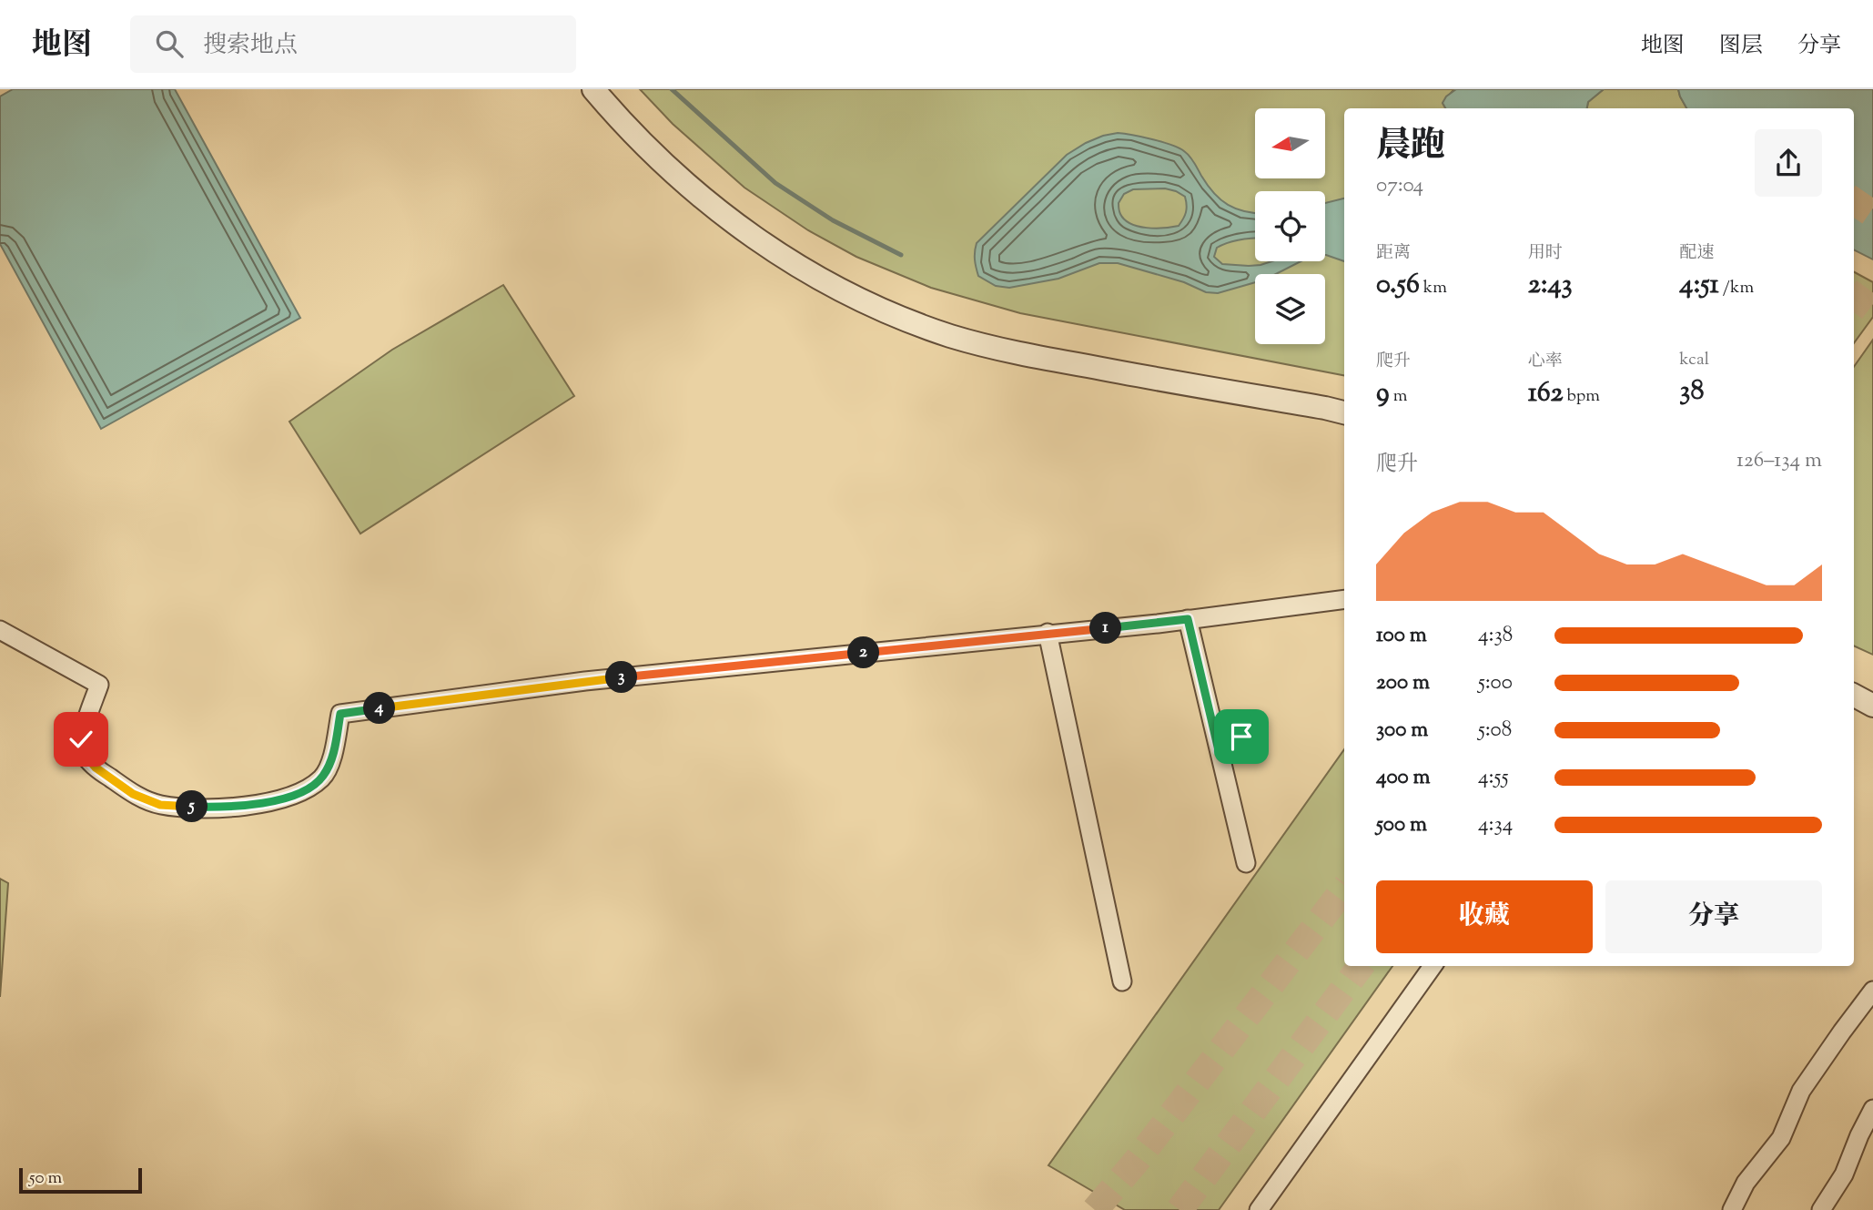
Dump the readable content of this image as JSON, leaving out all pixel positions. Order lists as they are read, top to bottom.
{
  "scale_bar": "50 m",
  "north": "left",
  "page": {
    "header": "地图",
    "search": "搜索地点",
    "nav": ["地图", "图层", "分享"],
    "heading": ["晨跑", "07:04"],
    "stats": [
      ["距离", "0.56 km"],
      ["用时", "2:43"],
      ["配速", "4:51 /km"],
      ["爬升", "9 m"],
      ["心率", "162 bpm"],
      ["kcal", "38"]
    ],
    "chart": ["爬升", "126–134 m"],
    "pins": [
      "1",
      "2",
      "3",
      "4",
      "5"
    ],
    "list": [
      {
        "name": "100 m",
        "note": "4:38"
      },
      {
        "name": "200 m",
        "note": "5:00"
      },
      {
        "name": "300 m",
        "note": "5:08"
      },
      {
        "name": "400 m",
        "note": "4:55"
      },
      {
        "name": "500 m",
        "note": "4:34"
      }
    ],
    "buttons": ["收藏", "分享"],
    "scale": "50 m"
  }
}
